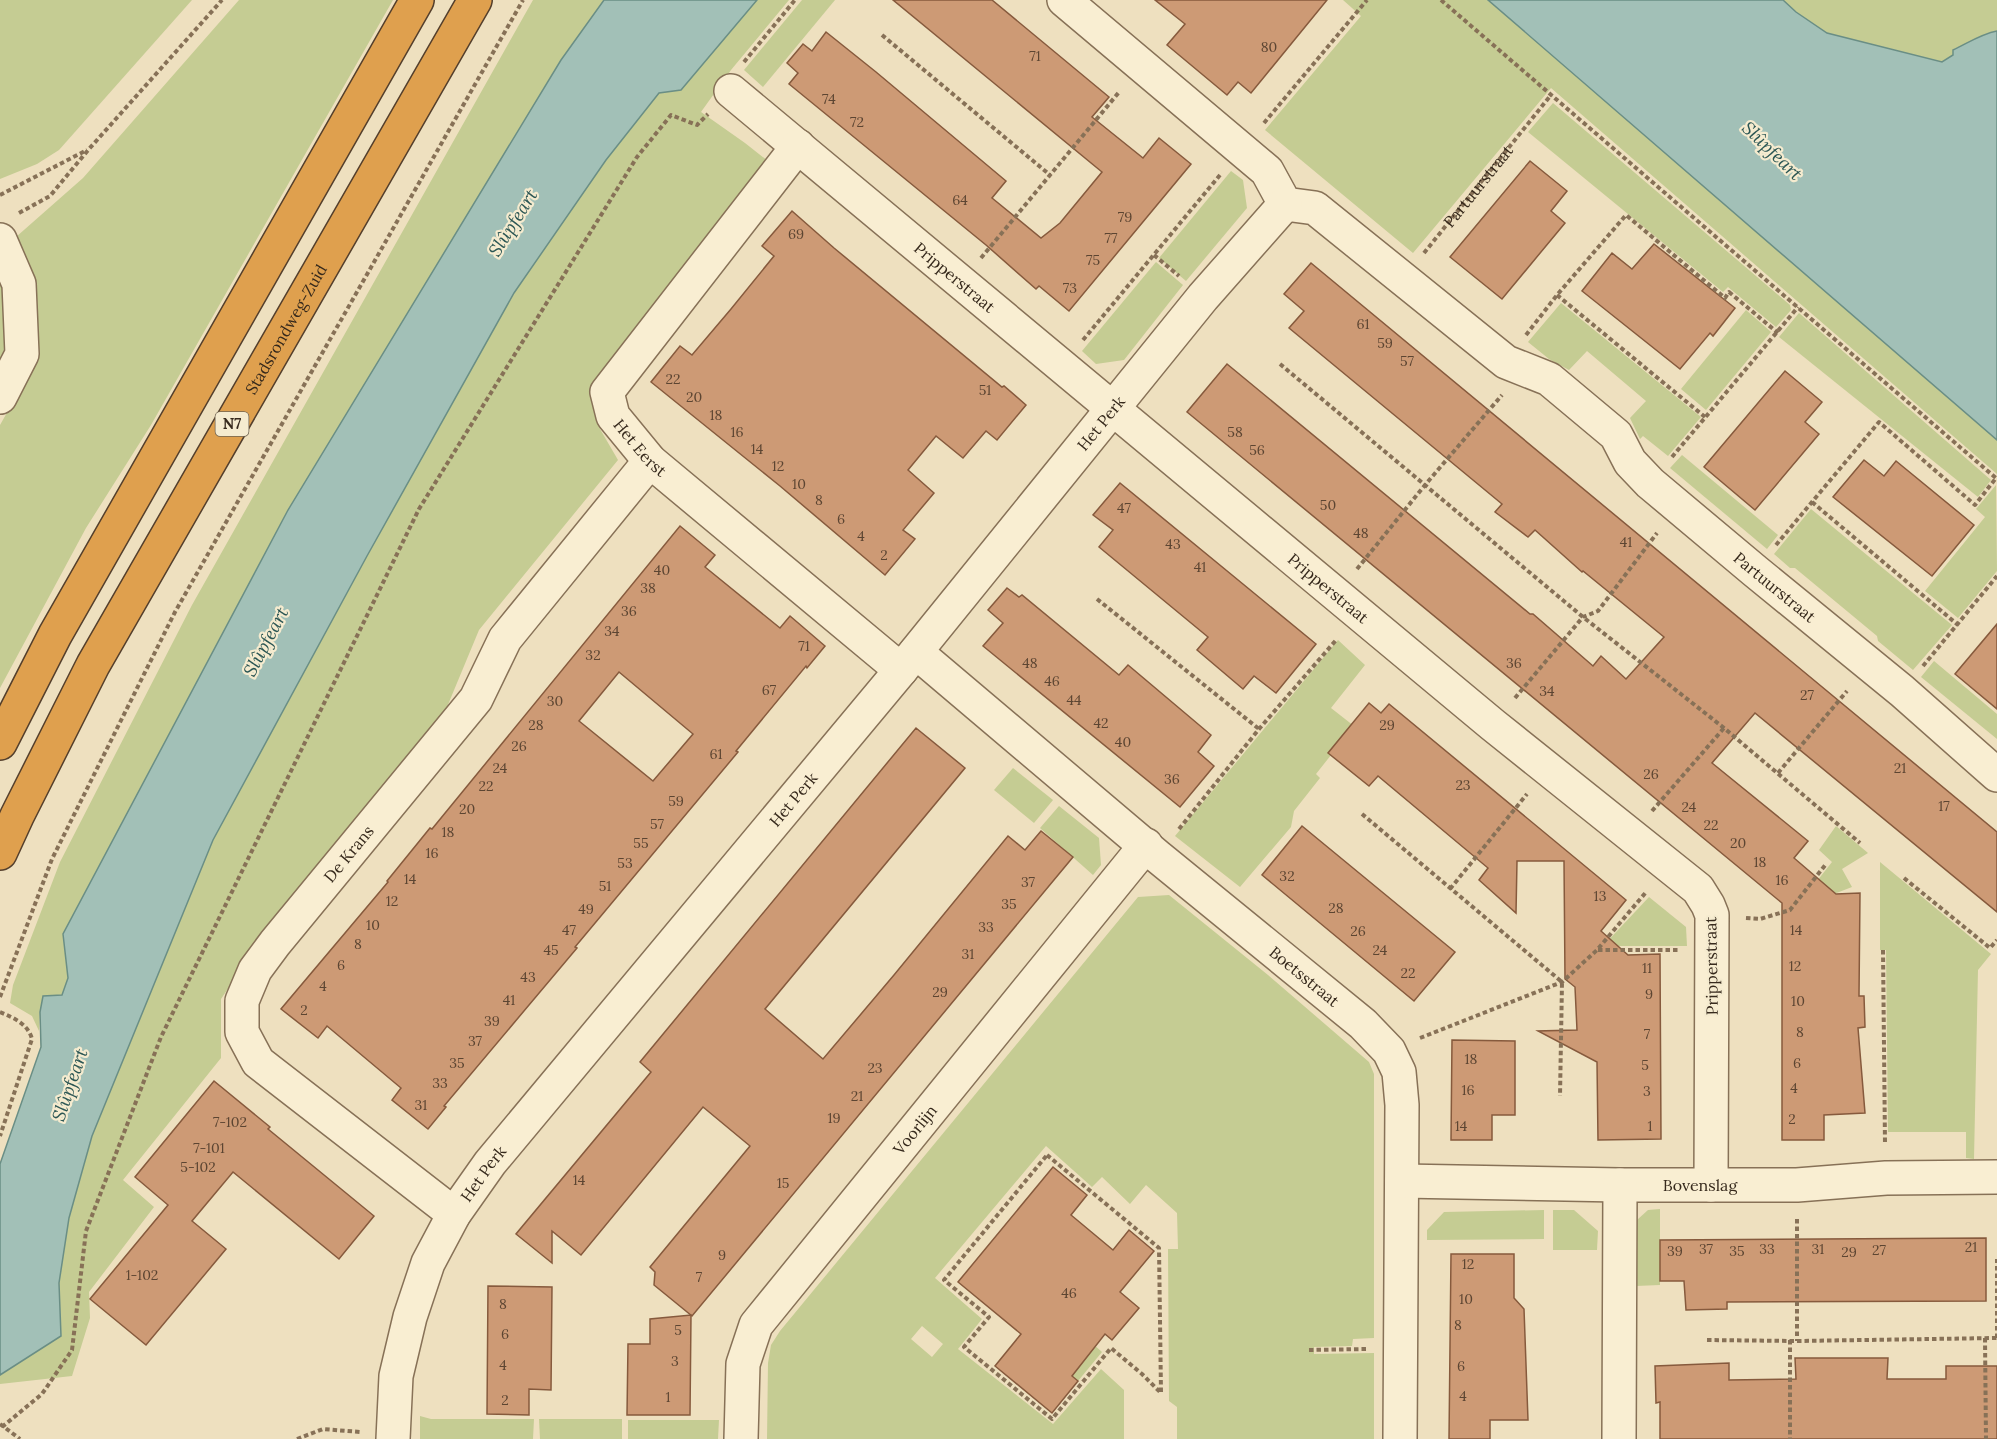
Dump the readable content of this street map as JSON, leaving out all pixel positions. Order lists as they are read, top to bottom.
{
  "streets": {
    "highway": ["Stadsrondweg-Zuid", "N7"],
    "street": [
      "Partuurstraat",
      "Pripperstraat",
      "Het Perk",
      "Het Eerst",
      "De Krans",
      "Boetsstraat",
      "Voorlijn",
      "Bovenslag"
    ]
  },
  "crossings": [
    ["Partuurstraat", "Het Perk"],
    ["Pripperstraat", "Het Perk"],
    ["Pripperstraat", "Het Eerst"],
    ["Pripperstraat", "Bovenslag"],
    ["Het Perk", "Het Eerst"],
    ["Het Perk", "De Krans"],
    ["Het Perk", "Boetsstraat"],
    ["Het Eerst", "De Krans"],
    ["Het Eerst", "Boetsstraat"],
    ["Boetsstraat", "Voorlijn"],
    ["Boetsstraat", "Bovenslag"]
  ],
  "water": ["Slûpfeart"],
  "house_numbers": [
    "80",
    "71",
    "74",
    "72",
    "64",
    "79",
    "69",
    "77",
    "75",
    "73",
    "61",
    "59",
    "57",
    "22",
    "51",
    "20",
    "18",
    "16",
    "58",
    "14",
    "56",
    "12",
    "10",
    "8",
    "50",
    "47",
    "6",
    "48",
    "4",
    "41",
    "43",
    "2",
    "41",
    "40",
    "38",
    "36",
    "34",
    "71",
    "32",
    "48",
    "36",
    "46",
    "67",
    "34",
    "27",
    "44",
    "30",
    "42",
    "28",
    "29",
    "40",
    "26",
    "61",
    "24",
    "21",
    "26",
    "36",
    "23",
    "22",
    "59",
    "17",
    "24",
    "20",
    "57",
    "22",
    "18",
    "55",
    "20",
    "16",
    "18",
    "53",
    "32",
    "14",
    "16",
    "37",
    "51",
    "13",
    "12",
    "35",
    "28",
    "49",
    "10",
    "33",
    "47",
    "14",
    "26",
    "8",
    "45",
    "24",
    "31",
    "6",
    "12",
    "11",
    "22",
    "43",
    "4",
    "29",
    "9",
    "41",
    "10",
    "2",
    "39",
    "8",
    "7",
    "37",
    "18",
    "35",
    "6",
    "5",
    "23",
    "33",
    "4",
    "16",
    "3",
    "21",
    "31",
    "19",
    "2",
    "7-102",
    "14",
    "1",
    "7-101",
    "5-102",
    "14",
    "15",
    "21",
    "37",
    "33",
    "31",
    "27",
    "39",
    "35",
    "29",
    "9",
    "12",
    "1-102",
    "7",
    "46",
    "10",
    "8",
    "8",
    "5",
    "6",
    "3",
    "4",
    "6",
    "4",
    "1",
    "2"
  ]
}
